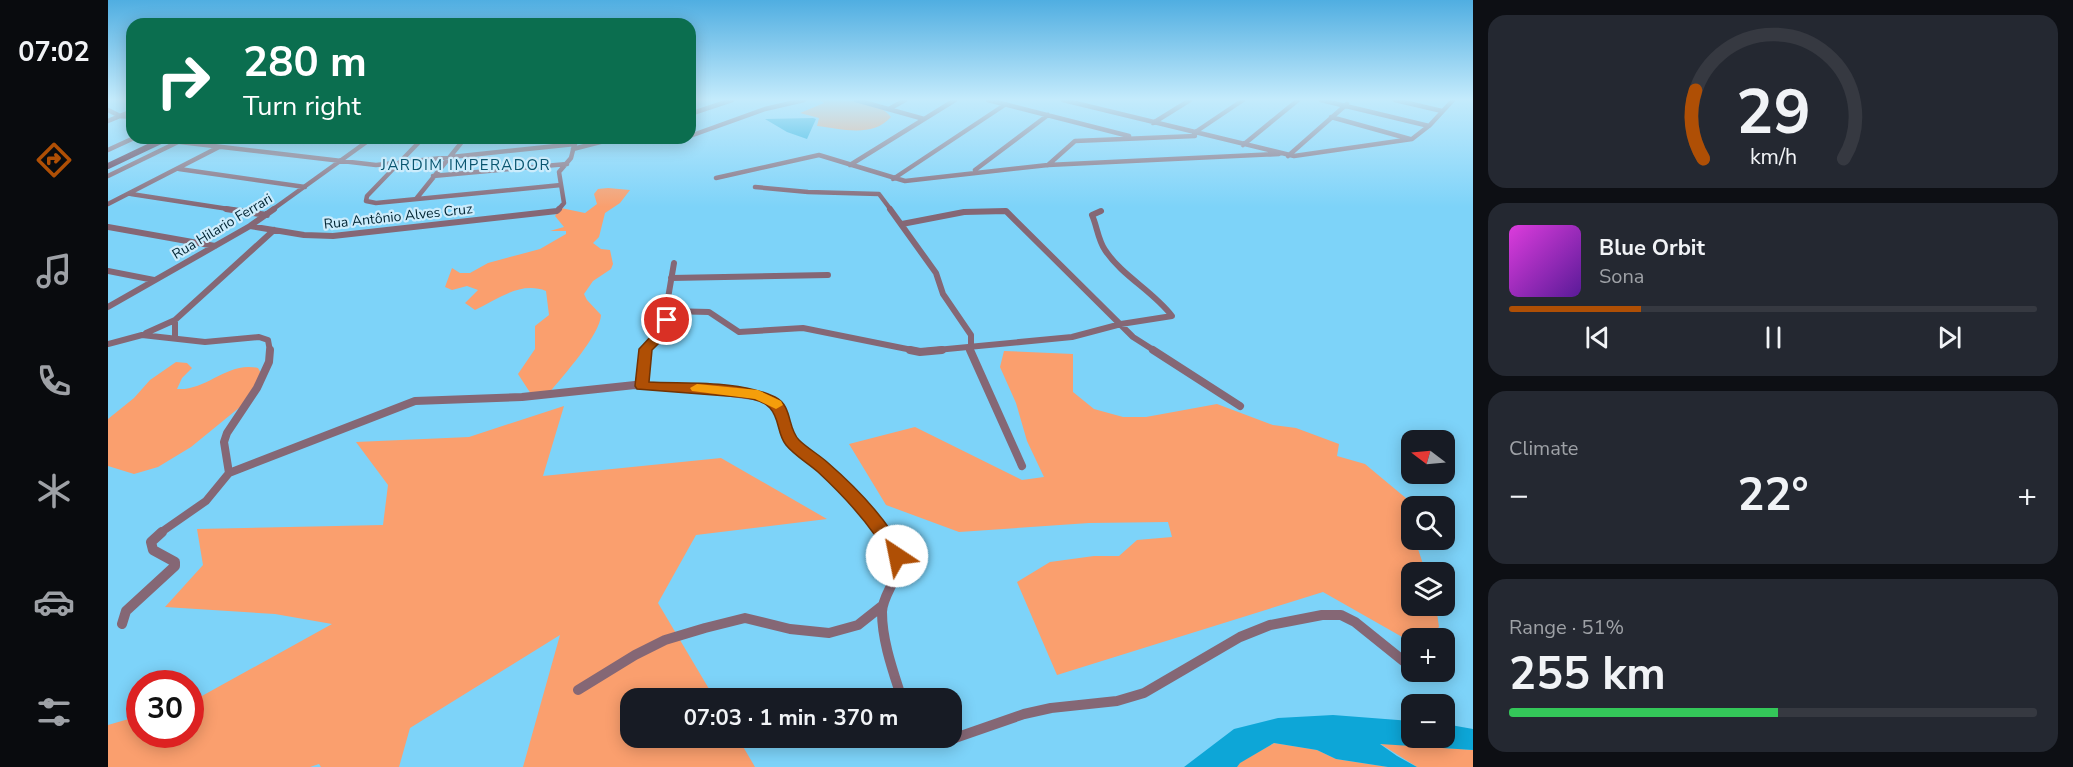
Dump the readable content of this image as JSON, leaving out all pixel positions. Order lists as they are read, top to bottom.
{
  "streets": {
    "street": ["Rua Antônio Alves Cruz", "Rua Hilario Ferrari"]
  },
  "crossings": [
    ["Rua Antônio Alves Cruz", "Rua Hilario Ferrari"]
  ],
  "districts": ["JARDIM IMPERADOR"],
  "north": "left",
  "page": {
    "tabs": "07:02",
    "turn": ["280 m", "Turn right"],
    "song": ["Blue Orbit", "Sona"],
    "tile": [
      "Climate",
      ["Range · 51%", "255 km"]
    ],
    "map_buttons": ["+", "−"],
    "heat": ["−", "22°", "+"],
    "limit": "30",
    "trip": "07:03 · 1 min · 370 m",
    "gauge": ["29", "km/h"]
  }
}
